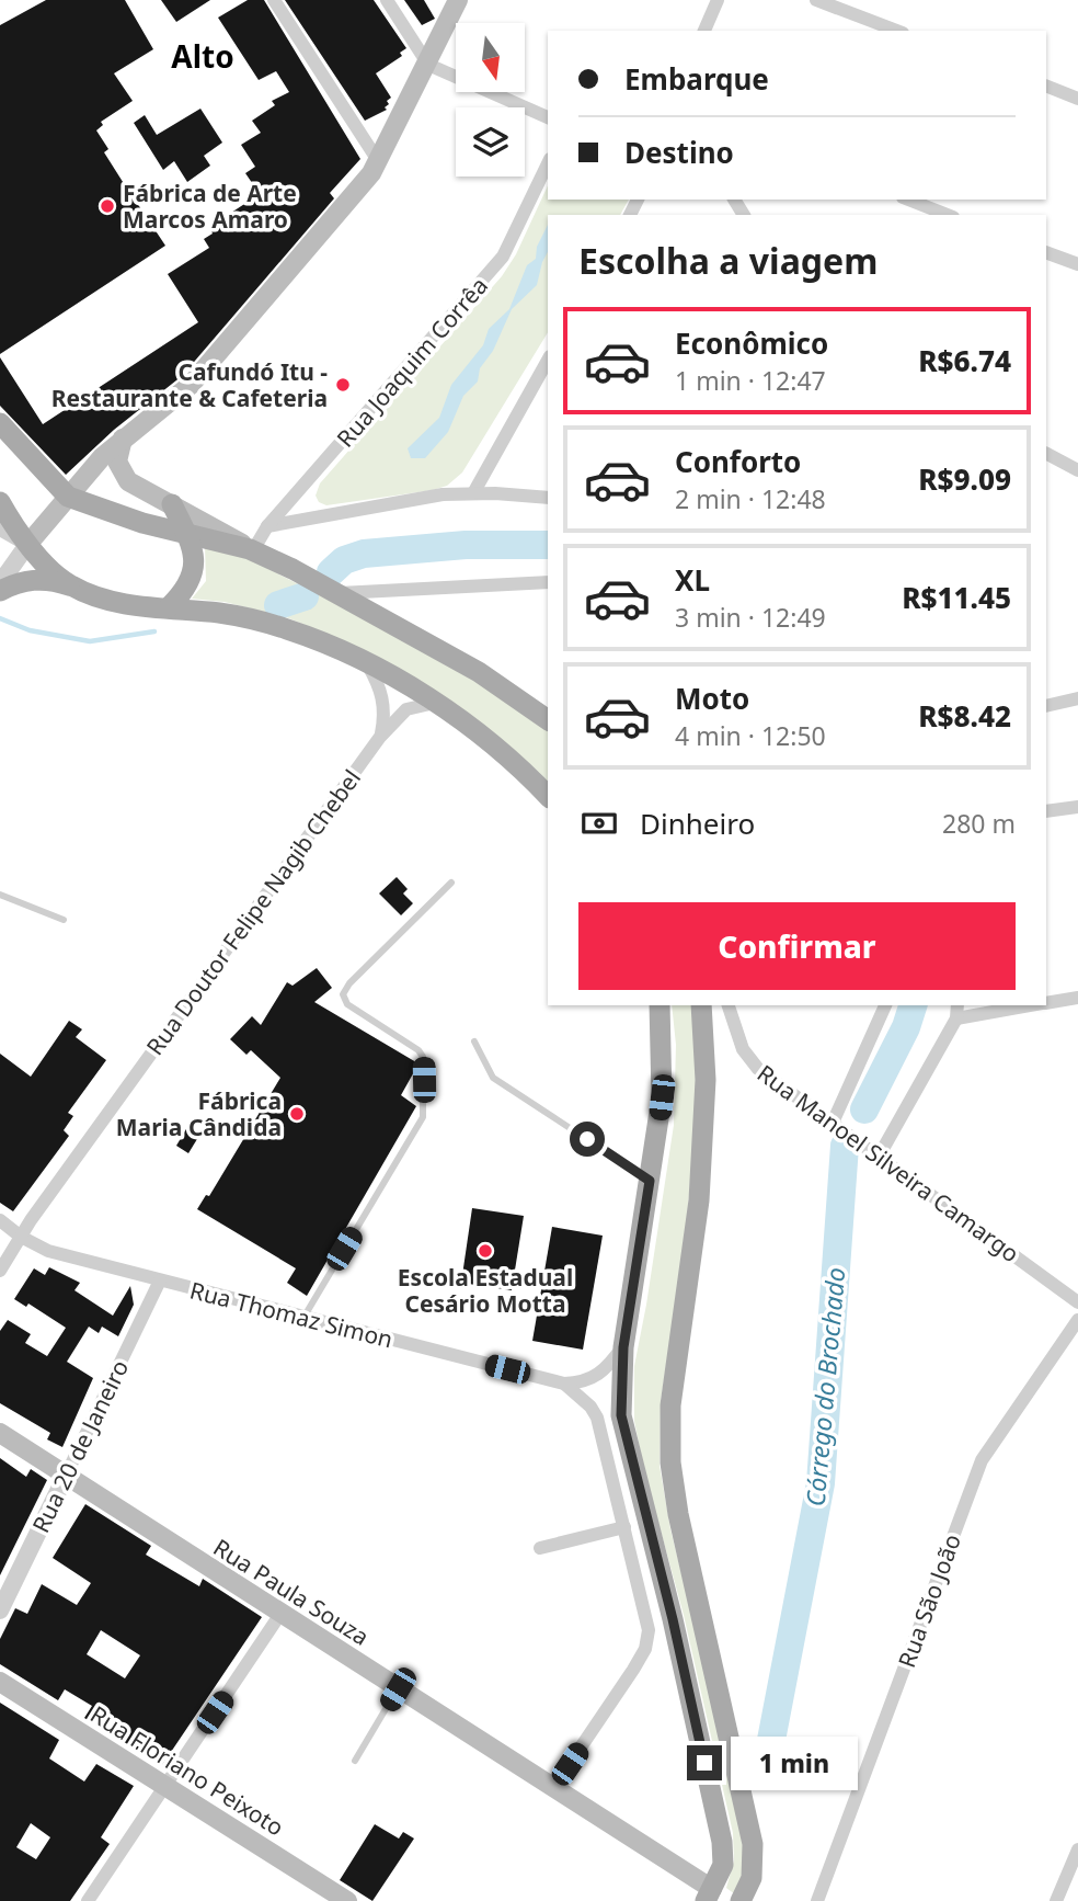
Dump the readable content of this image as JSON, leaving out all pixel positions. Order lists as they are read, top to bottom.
{
  "streets": {
    "main road": ["Rua Paula Souza", "Rua Floriano Peixoto"],
    "street": [
      "Rua Joaquim Corrêa",
      "Rua Doutor Felipe Nagib Chebel",
      "Rua Manoel Silveira Camargo",
      "Rua Thomaz Simon",
      "Rua 20 de Janeiro",
      "Rua São João"
    ]
  },
  "crossings": [
    ["Rua Doutor Felipe Nagib Chebel", "Rua Thomaz Simon"],
    ["Rua Thomaz Simon", "Rua 20 de Janeiro"],
    ["Rua Thomaz Simon", "Rua Paula Souza"],
    ["Rua 20 de Janeiro", "Rua Paula Souza"]
  ],
  "districts": ["Alto"],
  "water": ["Córrego do Brochado"],
  "places": [
    "Fábrica de Arte Marcos Amaro",
    "Cafundó Itu - Restaurante & Cafeteria",
    "Fábrica Maria Cândida",
    "Escola Estadual Cesário Motta"
  ],
  "north": "bottom",
  "page": {
    "banner": ["Embarque", "Destino"],
    "heading": "Escolha a viagem",
    "list": [
      {
        "name": "Econômico",
        "note": "1 min · 12:47",
        "value": "R$6.74"
      },
      {
        "name": "Conforto",
        "note": "2 min · 12:48",
        "value": "R$9.09"
      },
      {
        "name": "XL",
        "note": "3 min · 12:49",
        "value": "R$11.45"
      },
      {
        "name": "Moto",
        "note": "4 min · 12:50",
        "value": "R$8.42"
      }
    ],
    "pay": ["Dinheiro", "280 m"],
    "buttons": "Confirmar",
    "bubble": "1 min"
  }
}
